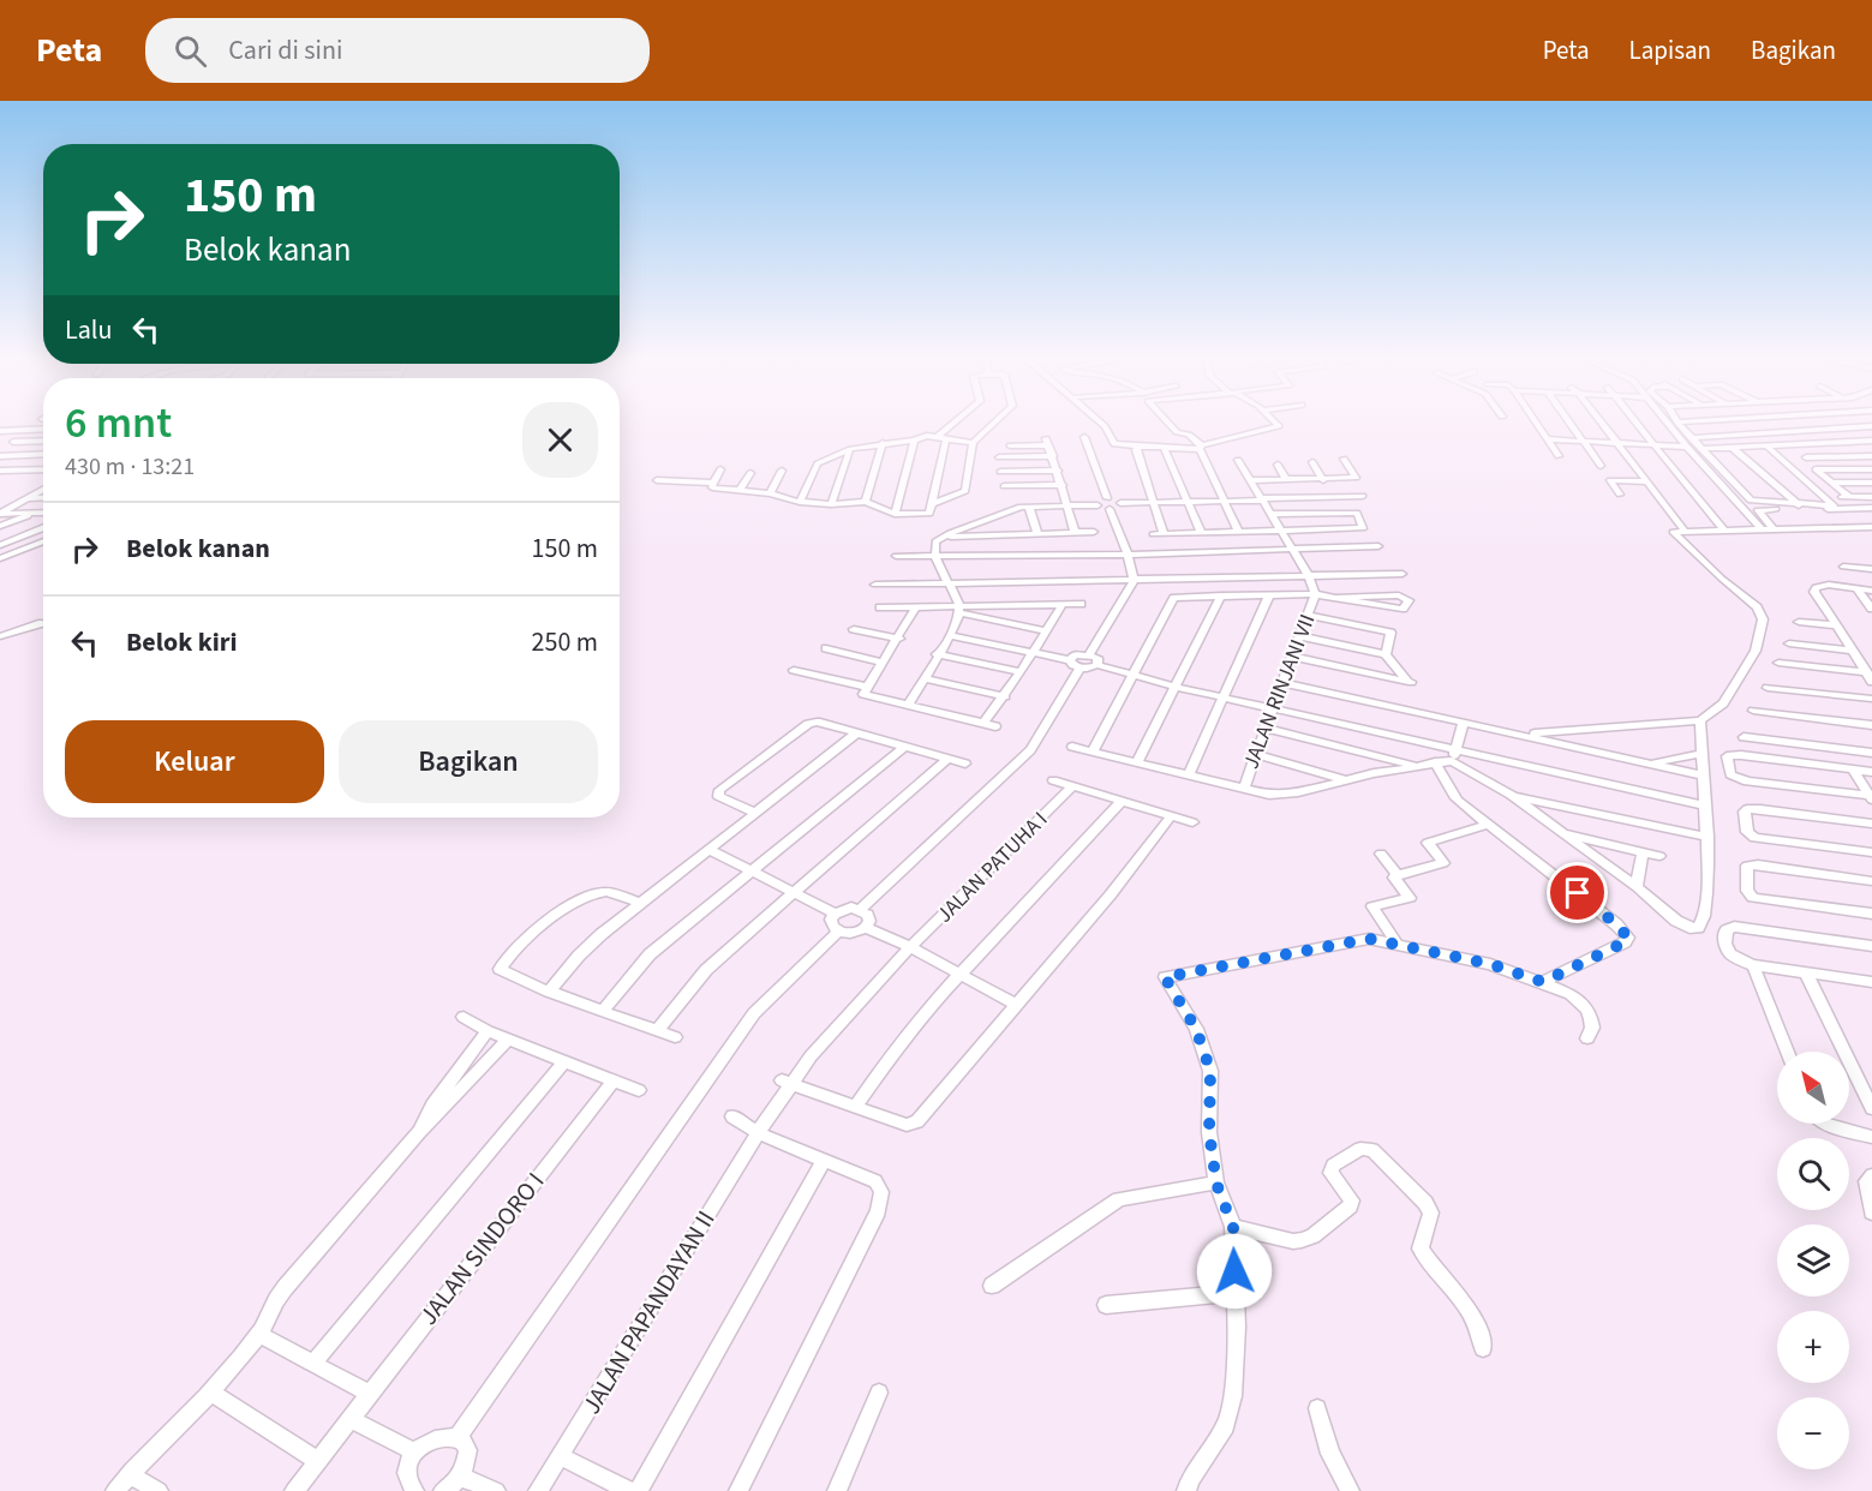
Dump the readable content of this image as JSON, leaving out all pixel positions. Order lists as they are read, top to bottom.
{
  "streets": {
    "street": [
      "JALAN RINJANI VII",
      "JALAN PATUHA I",
      "JALAN SINDORO I",
      "JALAN PAPANDAYAN II"
    ]
  },
  "crossings": [
    ["JALAN PATUHA I", "JALAN PAPANDAYAN II"]
  ],
  "north": "top left",
  "page": {
    "header": "Peta",
    "search": "Cari di sini",
    "nav": ["Peta", "Lapisan", "Bagikan"],
    "turn": ["150 m", "Belok kanan"],
    "then": "Lalu",
    "heading": ["6 mnt", "430 m · 13:21"],
    "list": [
      {
        "name": "Belok kanan",
        "value": "150 m"
      },
      {
        "name": "Belok kiri",
        "value": "250 m"
      }
    ],
    "buttons": ["Keluar", "Bagikan"],
    "map_buttons": ["+", "−"]
  }
}
